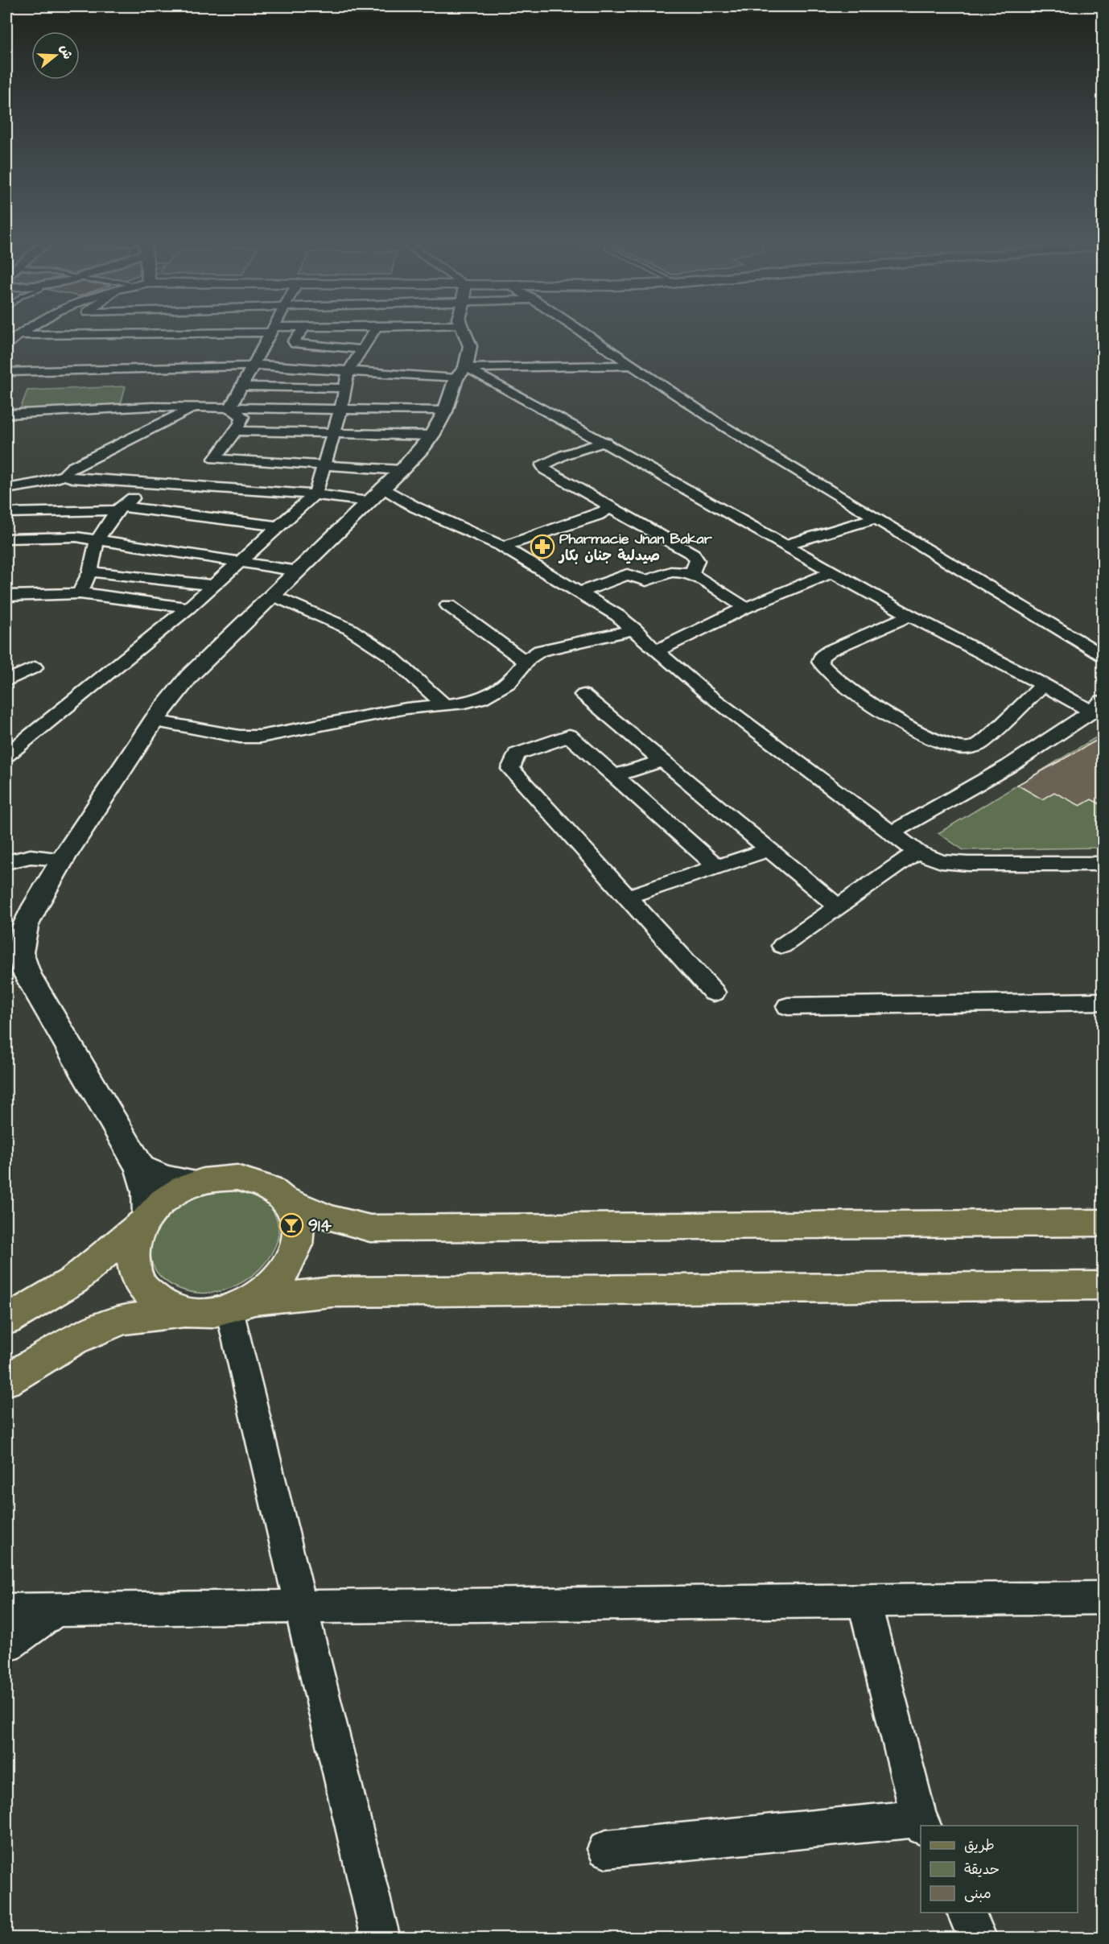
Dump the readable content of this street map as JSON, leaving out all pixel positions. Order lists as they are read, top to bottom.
{
  "places": {
    "pharmacy": ["Pharmacie Jnan Bakar صيدلية جنان بكار"],
    "bar": ["914"]
  },
  "legend": ["طريق", "حديقة", "مبنى"],
  "north": "right"
}
